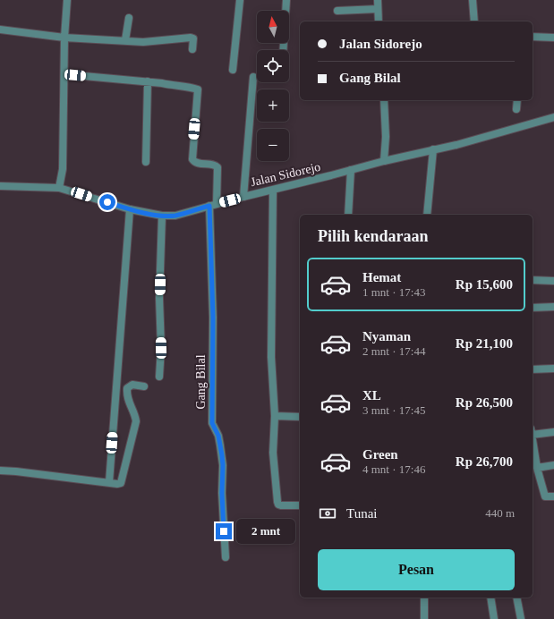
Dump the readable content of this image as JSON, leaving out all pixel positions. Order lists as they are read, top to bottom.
{
  "streets": {
    "street": ["Jalan Sidorejo", "Gang Bilal"]
  },
  "crossings": [
    ["Jalan Sidorejo", "Gang Bilal"]
  ],
  "north": "top",
  "page": {
    "map_buttons": ["+", "−"],
    "banner": ["Jalan Sidorejo", "Gang Bilal"],
    "heading": "Pilih kendaraan",
    "list": [
      {
        "name": "Hemat",
        "note": "1 mnt · 17:43",
        "value": "Rp 15,600"
      },
      {
        "name": "Nyaman",
        "note": "2 mnt · 17:44",
        "value": "Rp 21,100"
      },
      {
        "name": "XL",
        "note": "3 mnt · 17:45",
        "value": "Rp 26,500"
      },
      {
        "name": "Green",
        "note": "4 mnt · 17:46",
        "value": "Rp 26,700"
      }
    ],
    "pay": ["Tunai", "440 m"],
    "bubble": "2 mnt",
    "buttons": "Pesan"
  }
}
